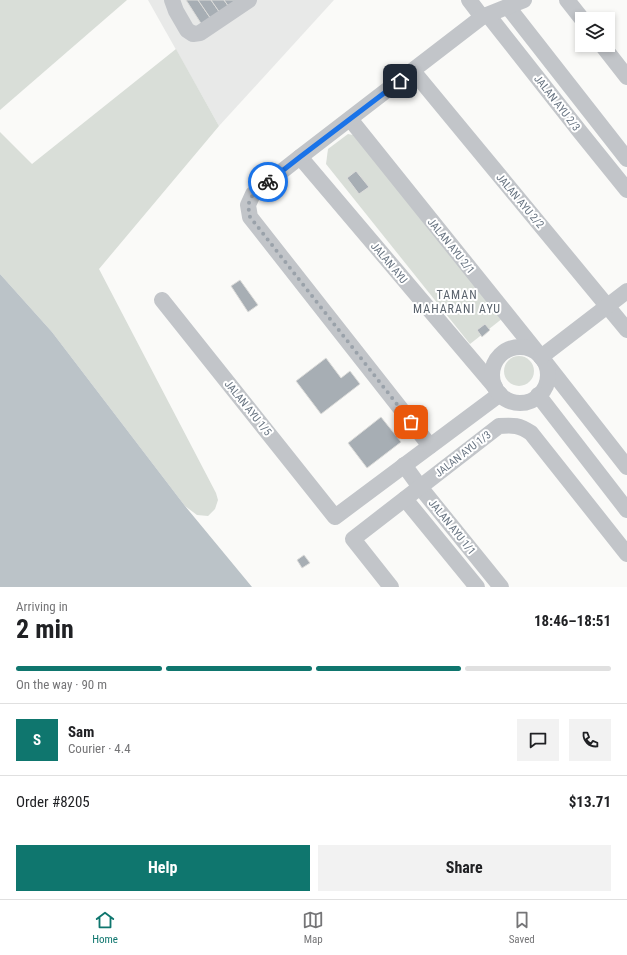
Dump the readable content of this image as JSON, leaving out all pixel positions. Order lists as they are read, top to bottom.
{
  "streets": {
    "street": [
      "JALAN AYU 2/3",
      "JALAN AYU 2/2",
      "JALAN AYU 2/1",
      "JALAN AYU",
      "JALAN AYU 1/5",
      "JALAN AYU 1/3",
      "JALAN AYU 1/1"
    ]
  },
  "crossings": [
    ["JALAN AYU 2/1", "JALAN AYU"],
    ["JALAN AYU 1/5", "JALAN AYU 1/1"],
    ["JALAN AYU 1/3", "JALAN AYU 1/1"]
  ],
  "districts": ["TAMAN MAHARANI AYU"],
  "page": {
    "heading": ["2 min", "Arriving in", "18:46–18:51"],
    "panel": [
      "Sam",
      "Courier · 4.4",
      "Order #8205",
      "$13.71"
    ],
    "bar": "On the way · 90 m",
    "round": "S",
    "buttons": ["Help", "Share"],
    "tabs": ["Home", "Map", "Saved"]
  }
}
